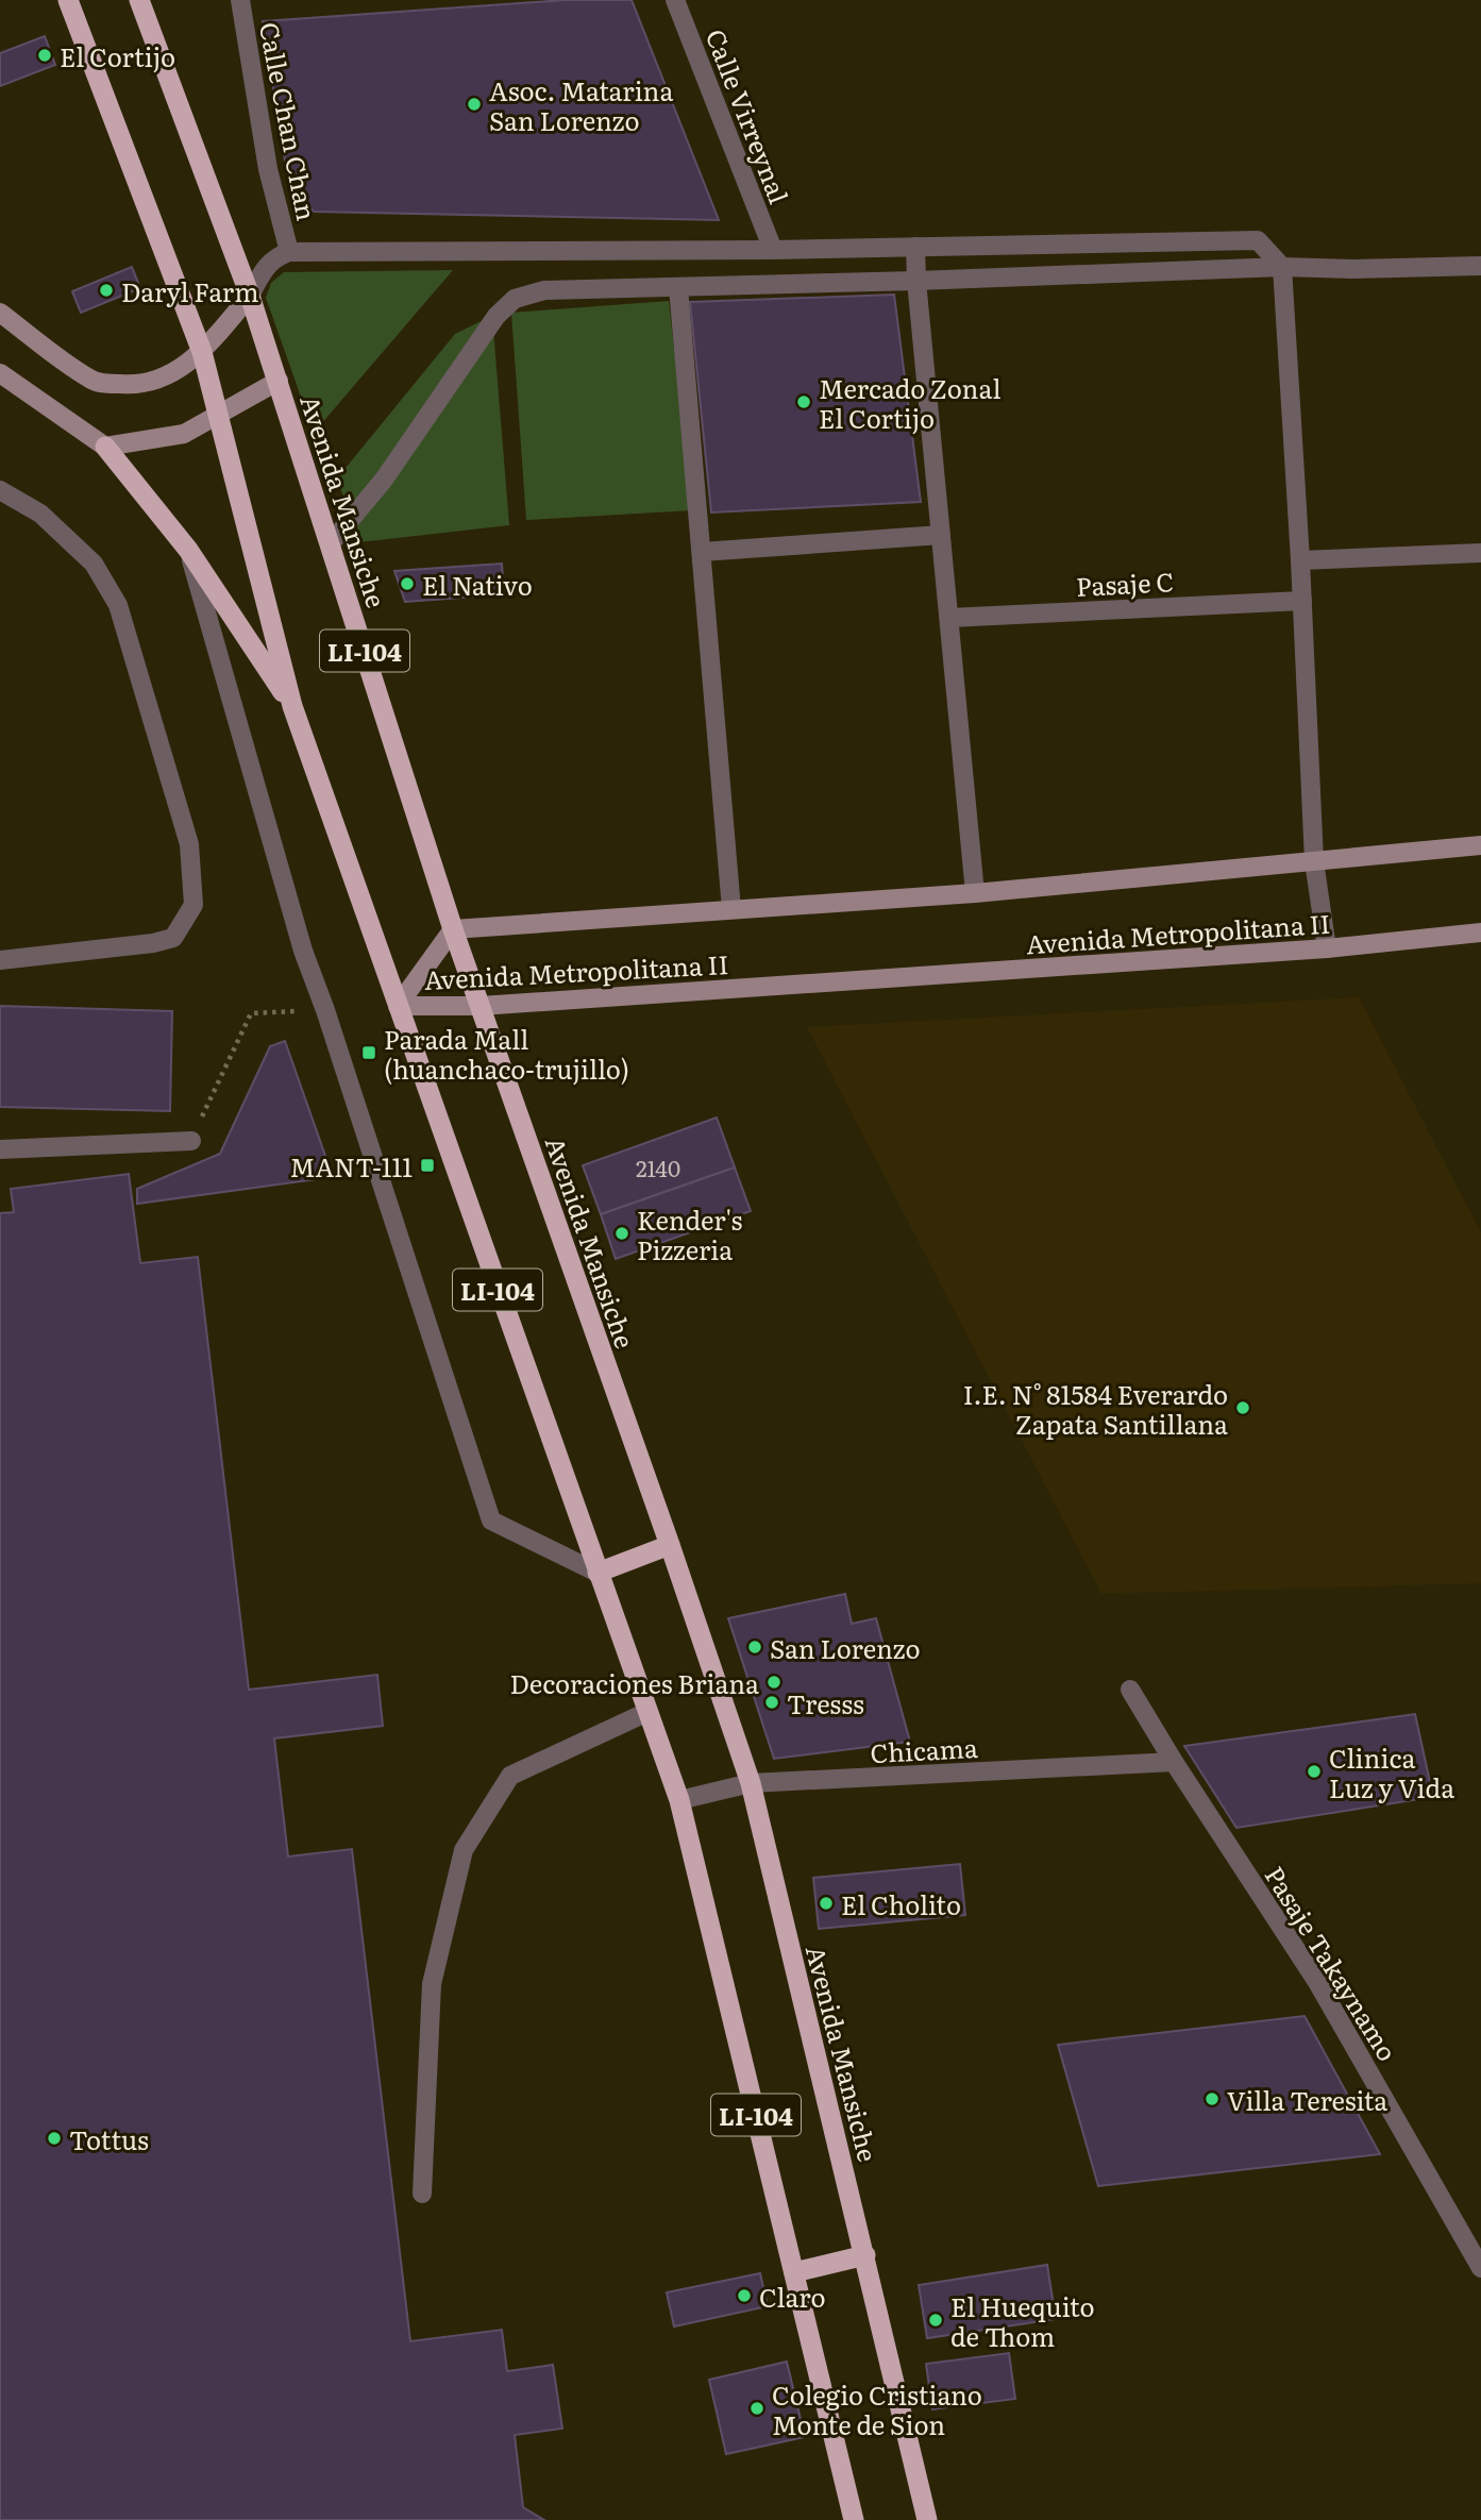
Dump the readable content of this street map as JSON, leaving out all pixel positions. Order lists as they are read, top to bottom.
{
  "streets": {
    "highway": ["Avenida Mansiche", "LI-104"],
    "main road": ["Avenida Metropolitana II"],
    "street": [
      "Calle Virreynal",
      "Calle Chan Chan",
      "Pasaje C",
      "Chicama",
      "Pasaje Takaynamo"
    ]
  },
  "crossings": [
    ["Avenida Mansiche", "Avenida Metropolitana II"],
    ["Avenida Mansiche", "Chicama"],
    ["LI-104", "Avenida Metropolitana II"],
    ["LI-104", "Chicama"],
    ["Chicama", "Pasaje Takaynamo"]
  ],
  "places": {
    "other": [
      "El Cortijo",
      "Asoc. Matarina San Lorenzo",
      "Daryl Farm",
      "Mercado Zonal El Cortijo",
      "El Nativo",
      "Kender's Pizzeria",
      "I.E. N° 81584 Everardo Zapata Santillana",
      "San Lorenzo",
      "Decoraciones Briana",
      "Tresss",
      "Clinica Luz y Vida",
      "El Cholito",
      "Villa Teresita",
      "Tottus",
      "Claro",
      "El Huequito de Thom",
      "Colegio Cristiano Monte de Sion"
    ],
    "transit": ["Parada Mall (huanchaco-trujillo)", "MANT-111"]
  },
  "house_numbers": ["2140"]
}
